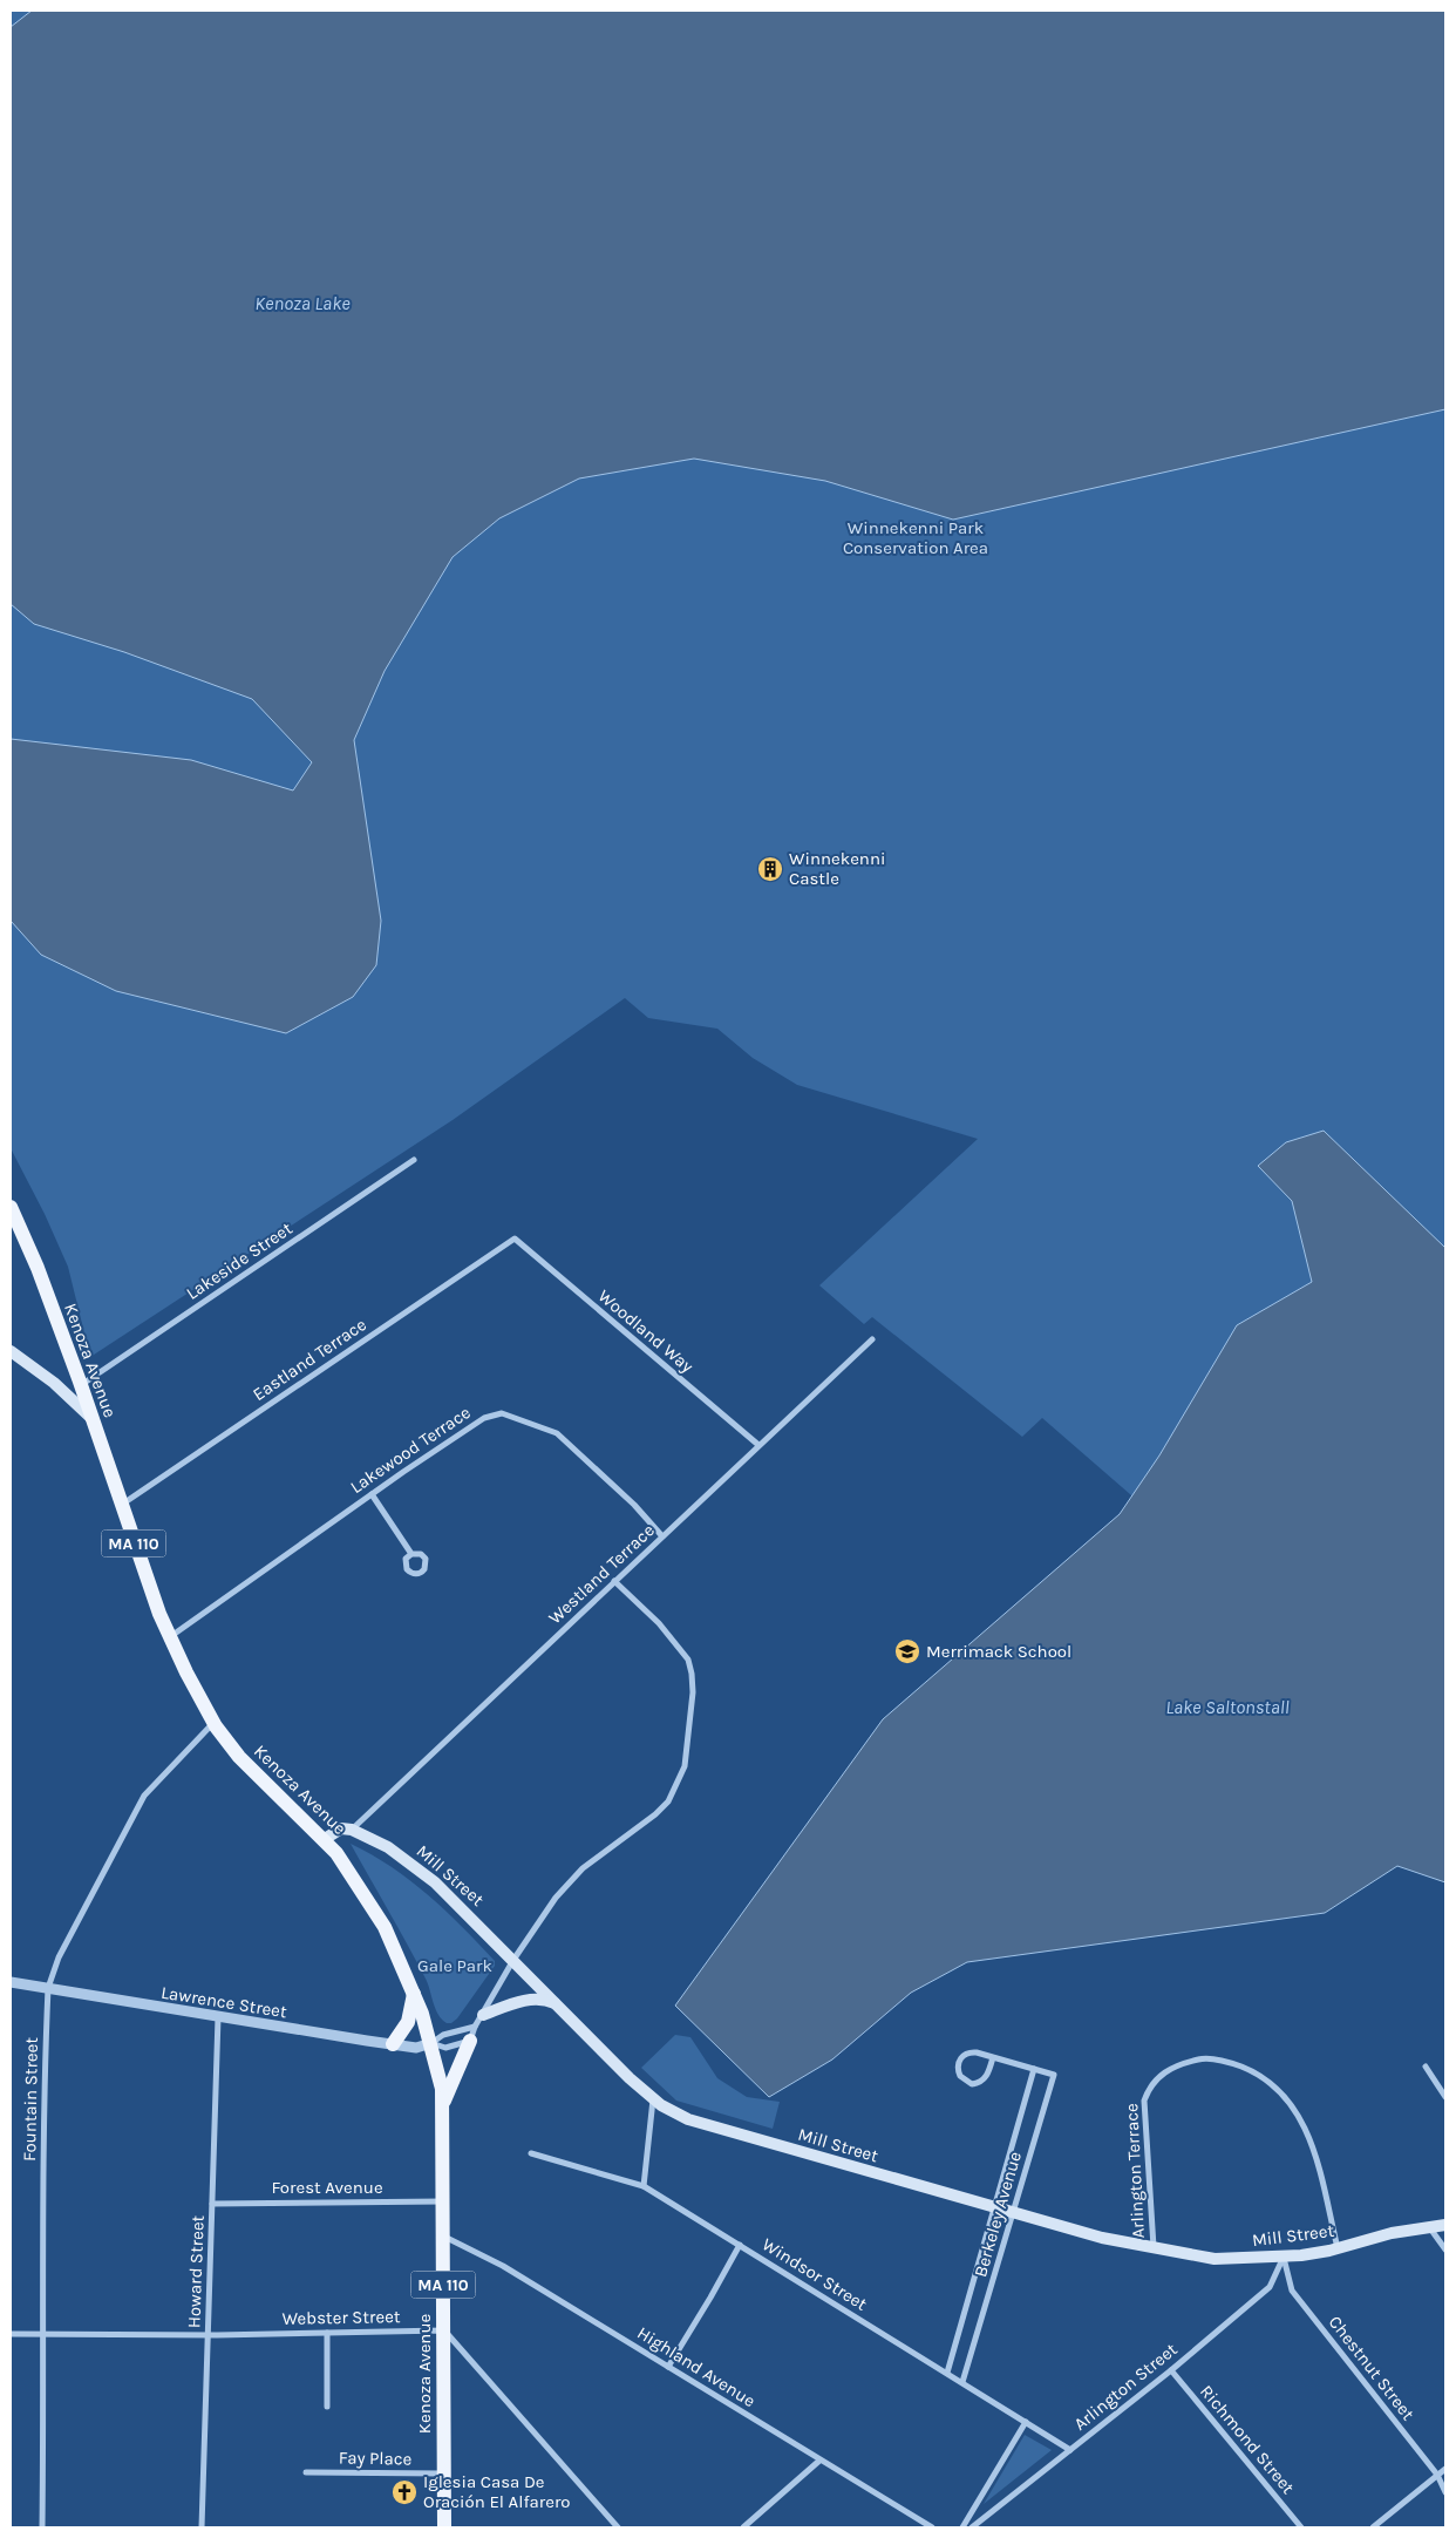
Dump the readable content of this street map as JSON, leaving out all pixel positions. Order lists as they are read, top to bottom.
{
  "streets": {
    "main road": ["Kenoza Avenue", "MA 110", "Mill Street"],
    "street": [
      "Lakeside Street",
      "Woodland Way",
      "Eastland Terrace",
      "Lakewood Terrace",
      "Westland Terrace",
      "Lawrence Street",
      "Fountain Street",
      "Arlington Terrace",
      "Forest Avenue",
      "Berkeley Avenue",
      "Howard Street",
      "Windsor Street",
      "Webster Street",
      "Highland Avenue",
      "Chestnut Street",
      "Arlington Street",
      "Richmond Street",
      "Fay Place"
    ]
  },
  "crossings": [
    ["Lakeside Street", "Kenoza Avenue"],
    ["Woodland Way", "Eastland Terrace"],
    ["Woodland Way", "Westland Terrace"],
    ["Eastland Terrace", "Kenoza Avenue"],
    ["Kenoza Avenue", "Lakewood Terrace"],
    ["Kenoza Avenue", "Lawrence Street"],
    ["Kenoza Avenue", "Fountain Street"],
    ["Kenoza Avenue", "Forest Avenue"],
    ["Kenoza Avenue", "Webster Street"],
    ["Kenoza Avenue", "Highland Avenue"],
    ["Kenoza Avenue", "Fay Place"],
    ["Lakewood Terrace", "Westland Terrace"],
    ["Westland Terrace", "Mill Street"],
    ["Mill Street", "Arlington Terrace"],
    ["Mill Street", "Berkeley Avenue"],
    ["Mill Street", "Chestnut Street"],
    ["Mill Street", "Arlington Street"],
    ["Lawrence Street", "Fountain Street"],
    ["Lawrence Street", "Howard Street"],
    ["Fountain Street", "Webster Street"],
    ["Forest Avenue", "Howard Street"],
    ["Berkeley Avenue", "Windsor Street"],
    ["Howard Street", "Webster Street"],
    ["Windsor Street", "Arlington Street"],
    ["Chestnut Street", "Arlington Street"],
    ["Arlington Street", "Richmond Street"]
  ],
  "water": ["Kenoza Lake", "Lake Saltonstall"],
  "parks": ["Winnekenni Park Conservation Area", "Gale Park"],
  "places": {
    "building": ["Winnekenni Castle"],
    "school or university": ["Merrimack School"],
    "church": ["Iglesia Casa De Oración El Alfarero"]
  }
}
